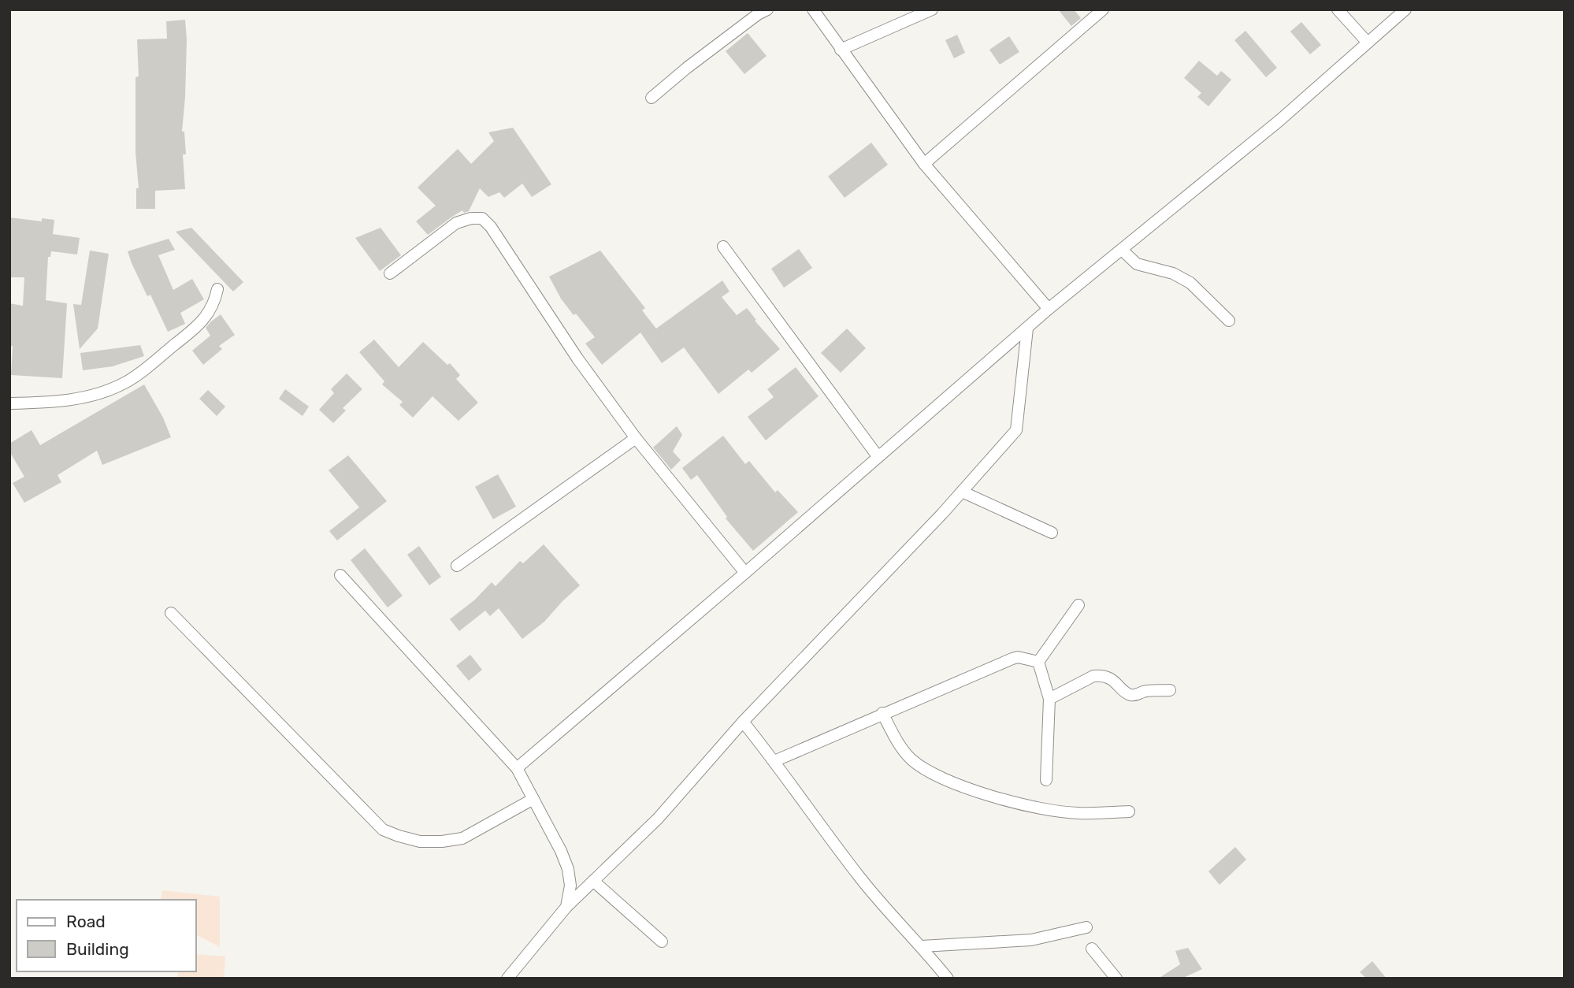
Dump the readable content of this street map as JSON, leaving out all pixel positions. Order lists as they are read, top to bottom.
{
  "legend": ["Road", "Building"]
}
